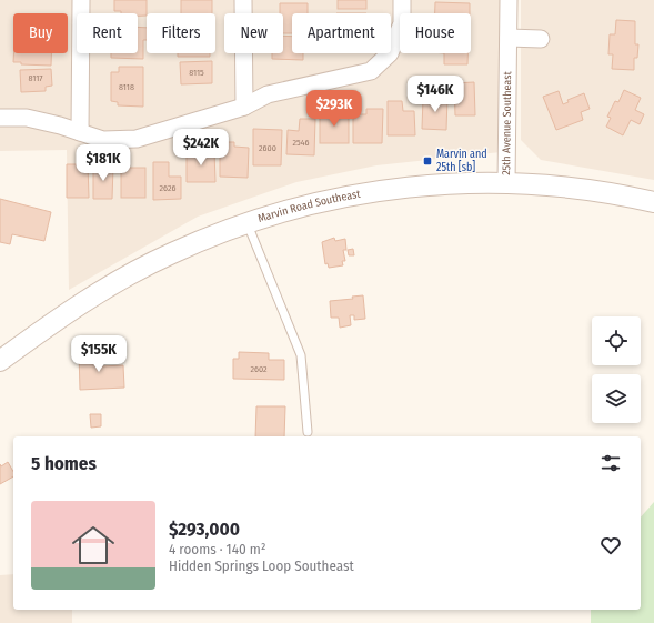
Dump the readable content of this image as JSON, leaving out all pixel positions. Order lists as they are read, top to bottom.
{
  "streets": {
    "street": ["25th Avenue Southeast", "Marvin Road Southeast"]
  },
  "crossings": [
    ["25th Avenue Southeast", "Marvin Road Southeast"]
  ],
  "places": {
    "transit": ["Marvin and 25th [sb]"]
  },
  "house_numbers": [
    "8115",
    "8117",
    "8118",
    "2546",
    "2600",
    "2626",
    "2602"
  ],
  "page": {
    "chip": [
      "Buy",
      "Rent",
      "Filters",
      "New",
      "Apartment",
      "House"
    ],
    "price": [
      "$146K",
      "$293K",
      "$242K",
      "$181K",
      "$155K"
    ],
    "heading": "5 homes",
    "list": [
      {
        "name": "$293,000",
        "note": "4 rooms · 140 m² · Hidden Springs Loop Southeast"
      }
    ]
  }
}
